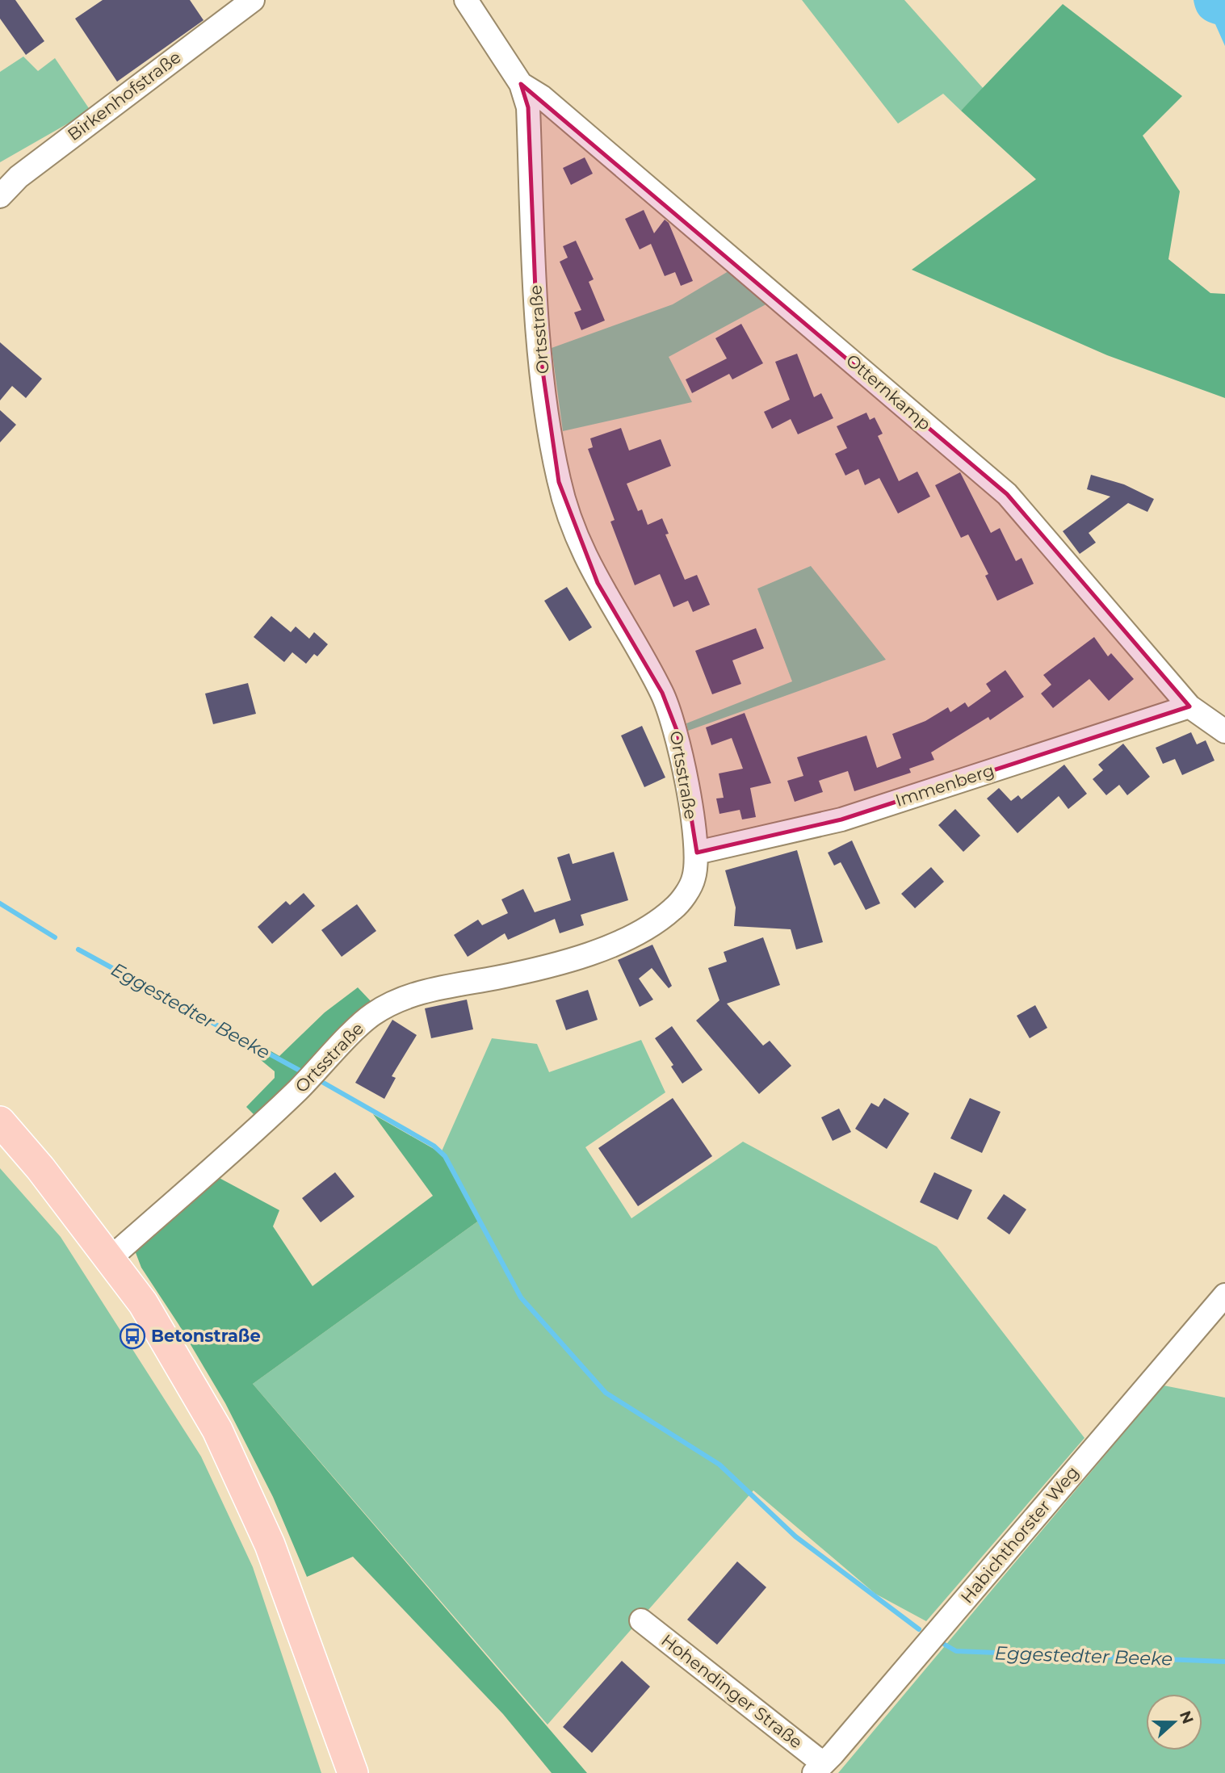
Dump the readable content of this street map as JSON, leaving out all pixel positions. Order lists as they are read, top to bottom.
{
  "streets": {
    "street": [
      "Birkenhofstraße",
      "Ortsstraße",
      "Otternkamp",
      "Immenberg",
      "Habichthorster Weg",
      "Hohendinger Straße"
    ]
  },
  "crossings": [
    ["Ortsstraße", "Otternkamp"],
    ["Ortsstraße", "Immenberg"],
    ["Otternkamp", "Immenberg"],
    ["Habichthorster Weg", "Hohendinger Straße"]
  ],
  "water": ["Eggestedter Beeke"],
  "places": {
    "bus stop": ["Betonstraße"]
  },
  "north": "right"
}
